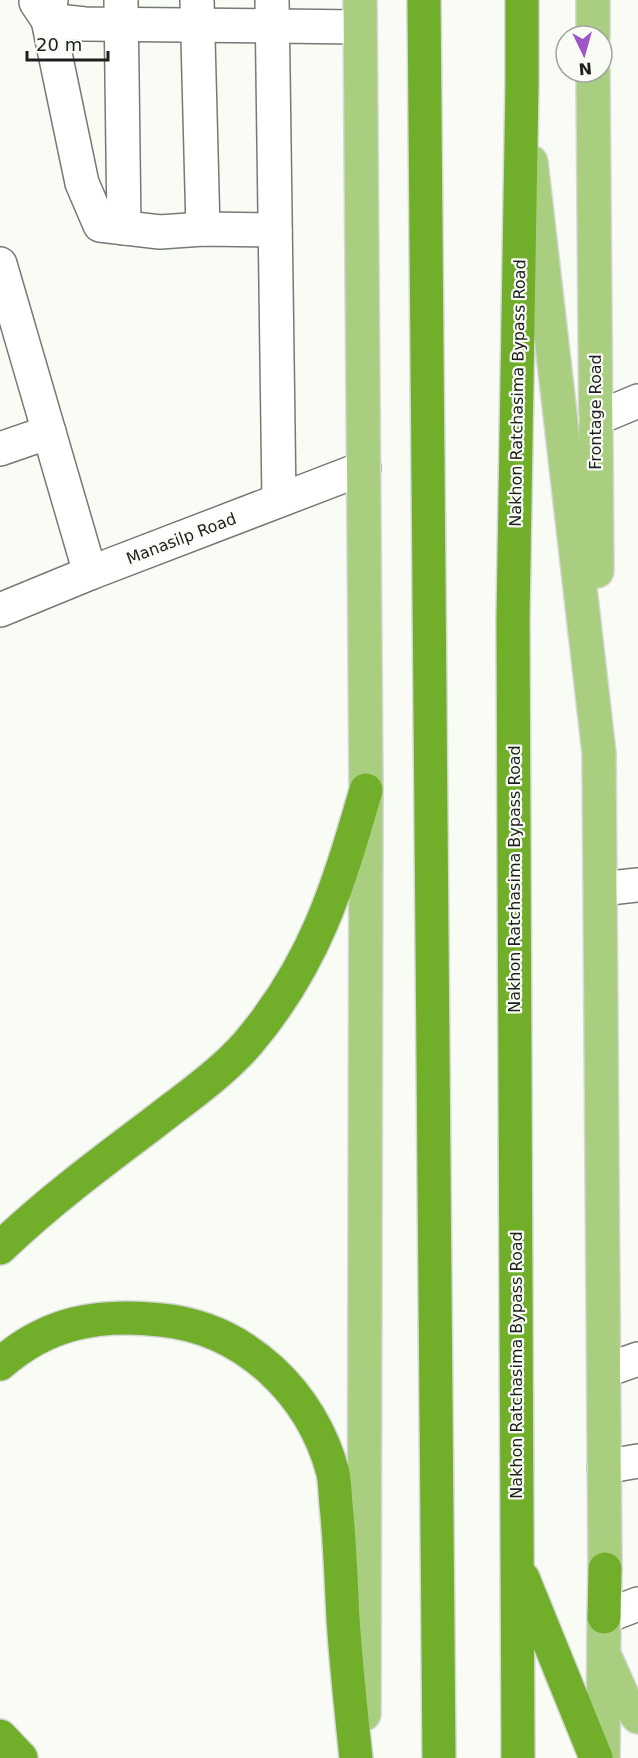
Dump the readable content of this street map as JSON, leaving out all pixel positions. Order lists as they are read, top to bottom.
{
  "streets": {
    "highway": ["Nakhon Ratchasima Bypass Road"],
    "main road": ["Frontage Road"],
    "street": ["Manasilp Road"]
  },
  "scale_bar": "20 m",
  "north": "bottom"
}
